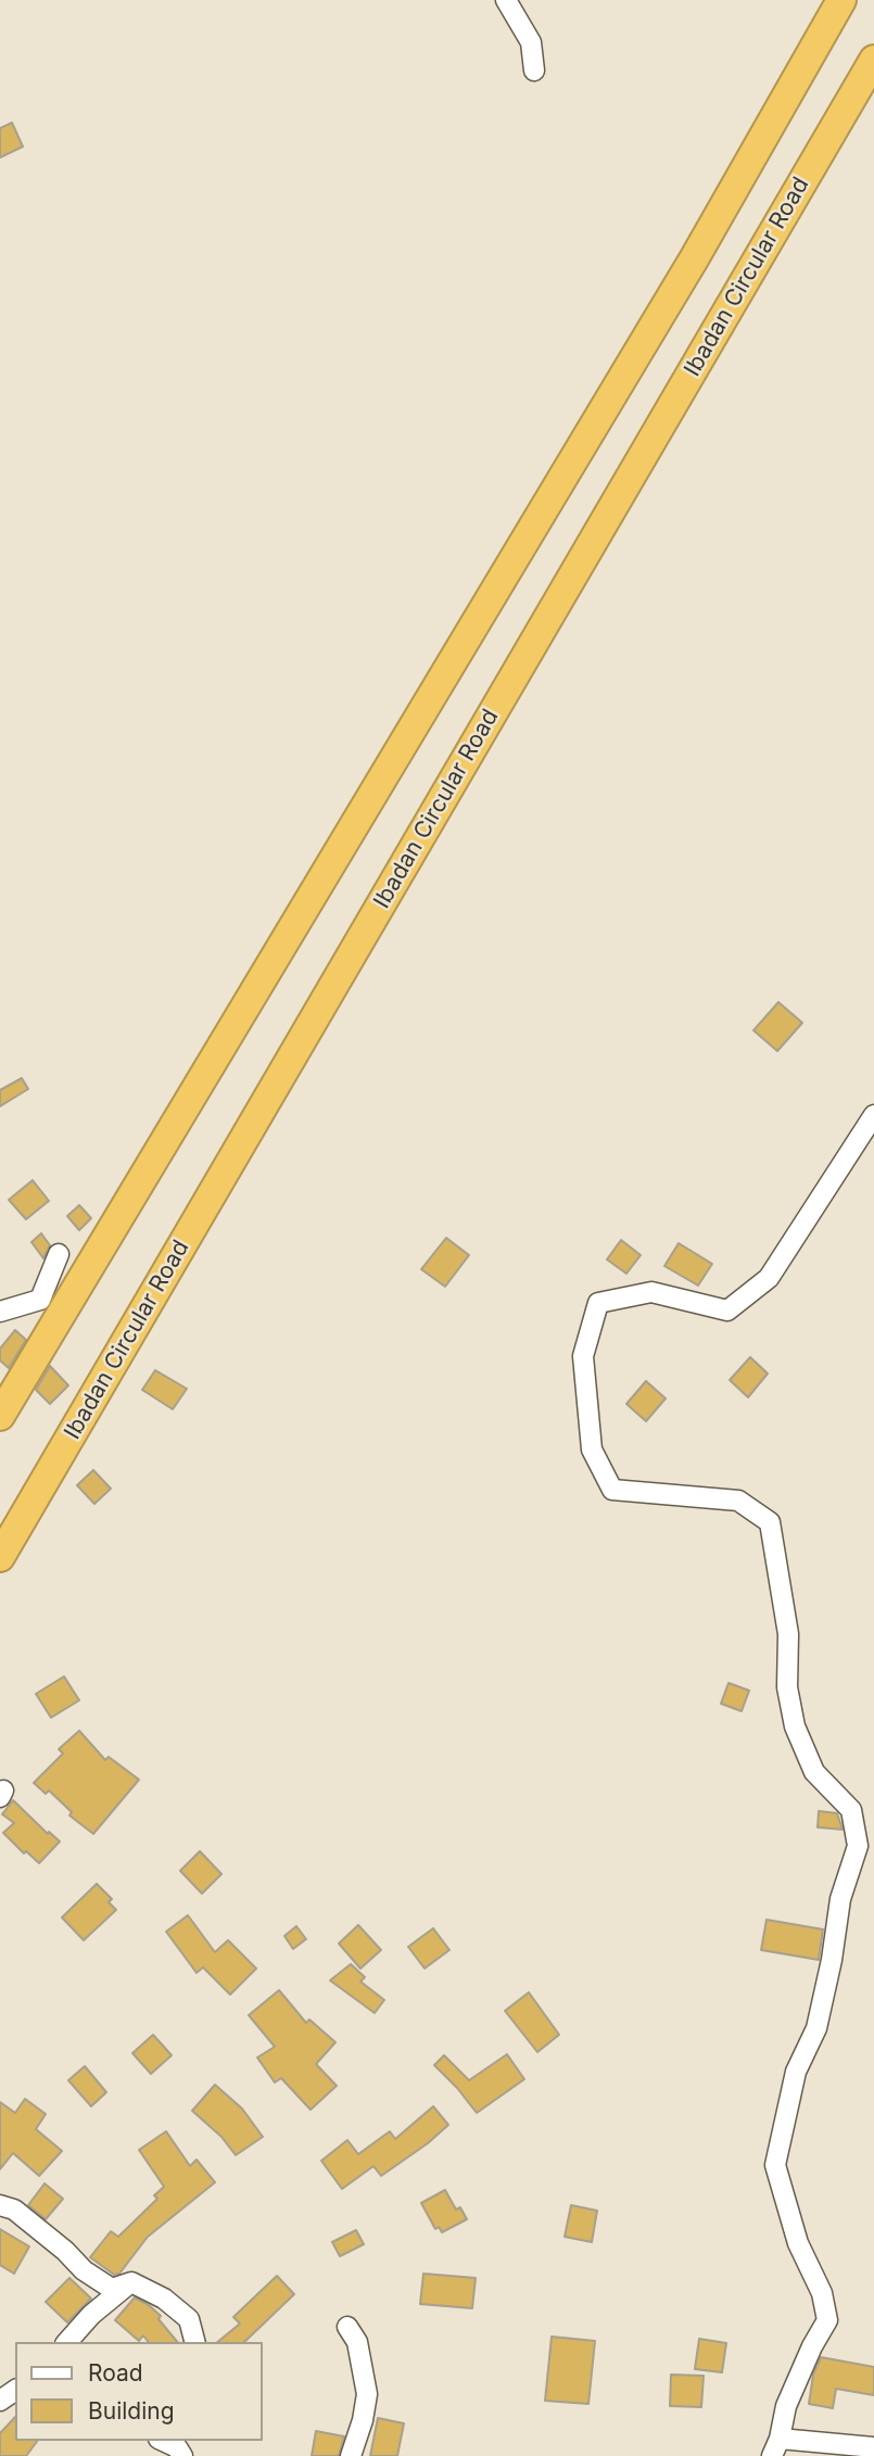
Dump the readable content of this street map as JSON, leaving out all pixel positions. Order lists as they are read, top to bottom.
{
  "streets": {
    "highway": ["Ibadan Circular Road"]
  },
  "legend": ["Road", "Building"]
}
